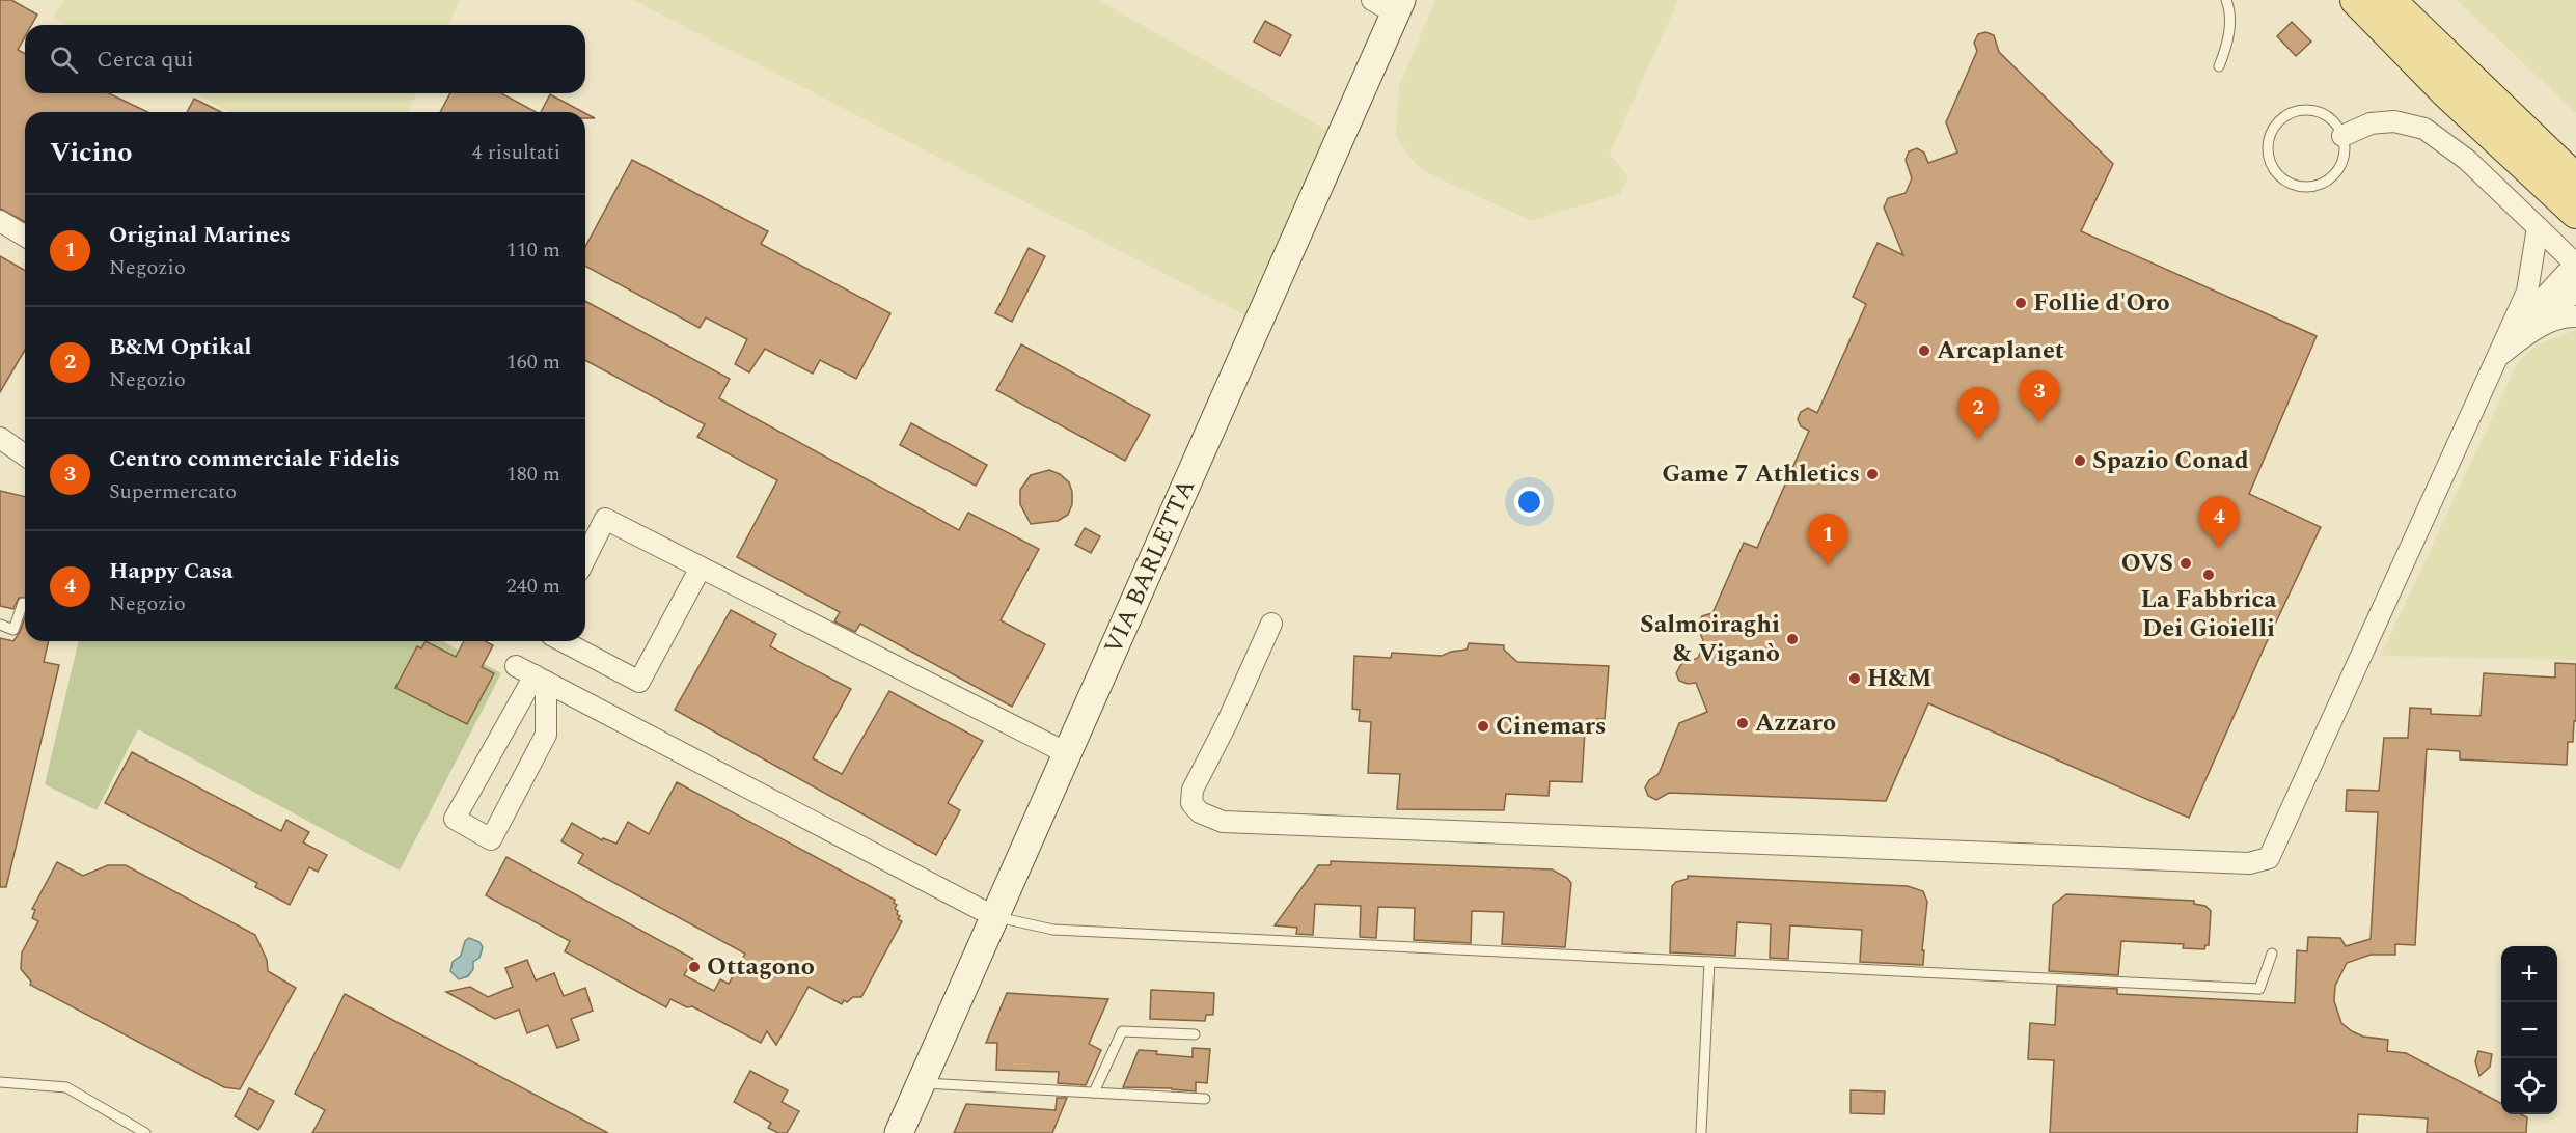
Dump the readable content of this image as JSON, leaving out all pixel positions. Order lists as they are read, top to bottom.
{
  "streets": {
    "main road": ["VIA BARLETTA"]
  },
  "places": [
    "Follie d'Oro",
    "Arcaplanet",
    "Spazio Conad",
    "Game 7 Athletics",
    "OVS",
    "La Fabbrica Dei Gioielli",
    "Salmoiraghi & Viganò",
    "H&M",
    "Azzaro",
    "Cinemars",
    "Ottagono"
  ],
  "page": {
    "search": "Cerca qui",
    "heading": ["Vicino", "4 risultati"],
    "list": [
      {
        "mark": "1",
        "name": "Original Marines",
        "note": "Negozio",
        "value": "110 m"
      },
      {
        "mark": "2",
        "name": "B&M Optikal",
        "note": "Negozio",
        "value": "160 m"
      },
      {
        "mark": "3",
        "name": "Centro commerciale Fidelis",
        "note": "Supermercato",
        "value": "180 m"
      },
      {
        "mark": "4",
        "name": "Happy Casa",
        "note": "Negozio",
        "value": "240 m"
      }
    ],
    "pins": [
      "3",
      "2",
      "4",
      "1"
    ],
    "map_buttons": ["+", "−"]
  }
}
